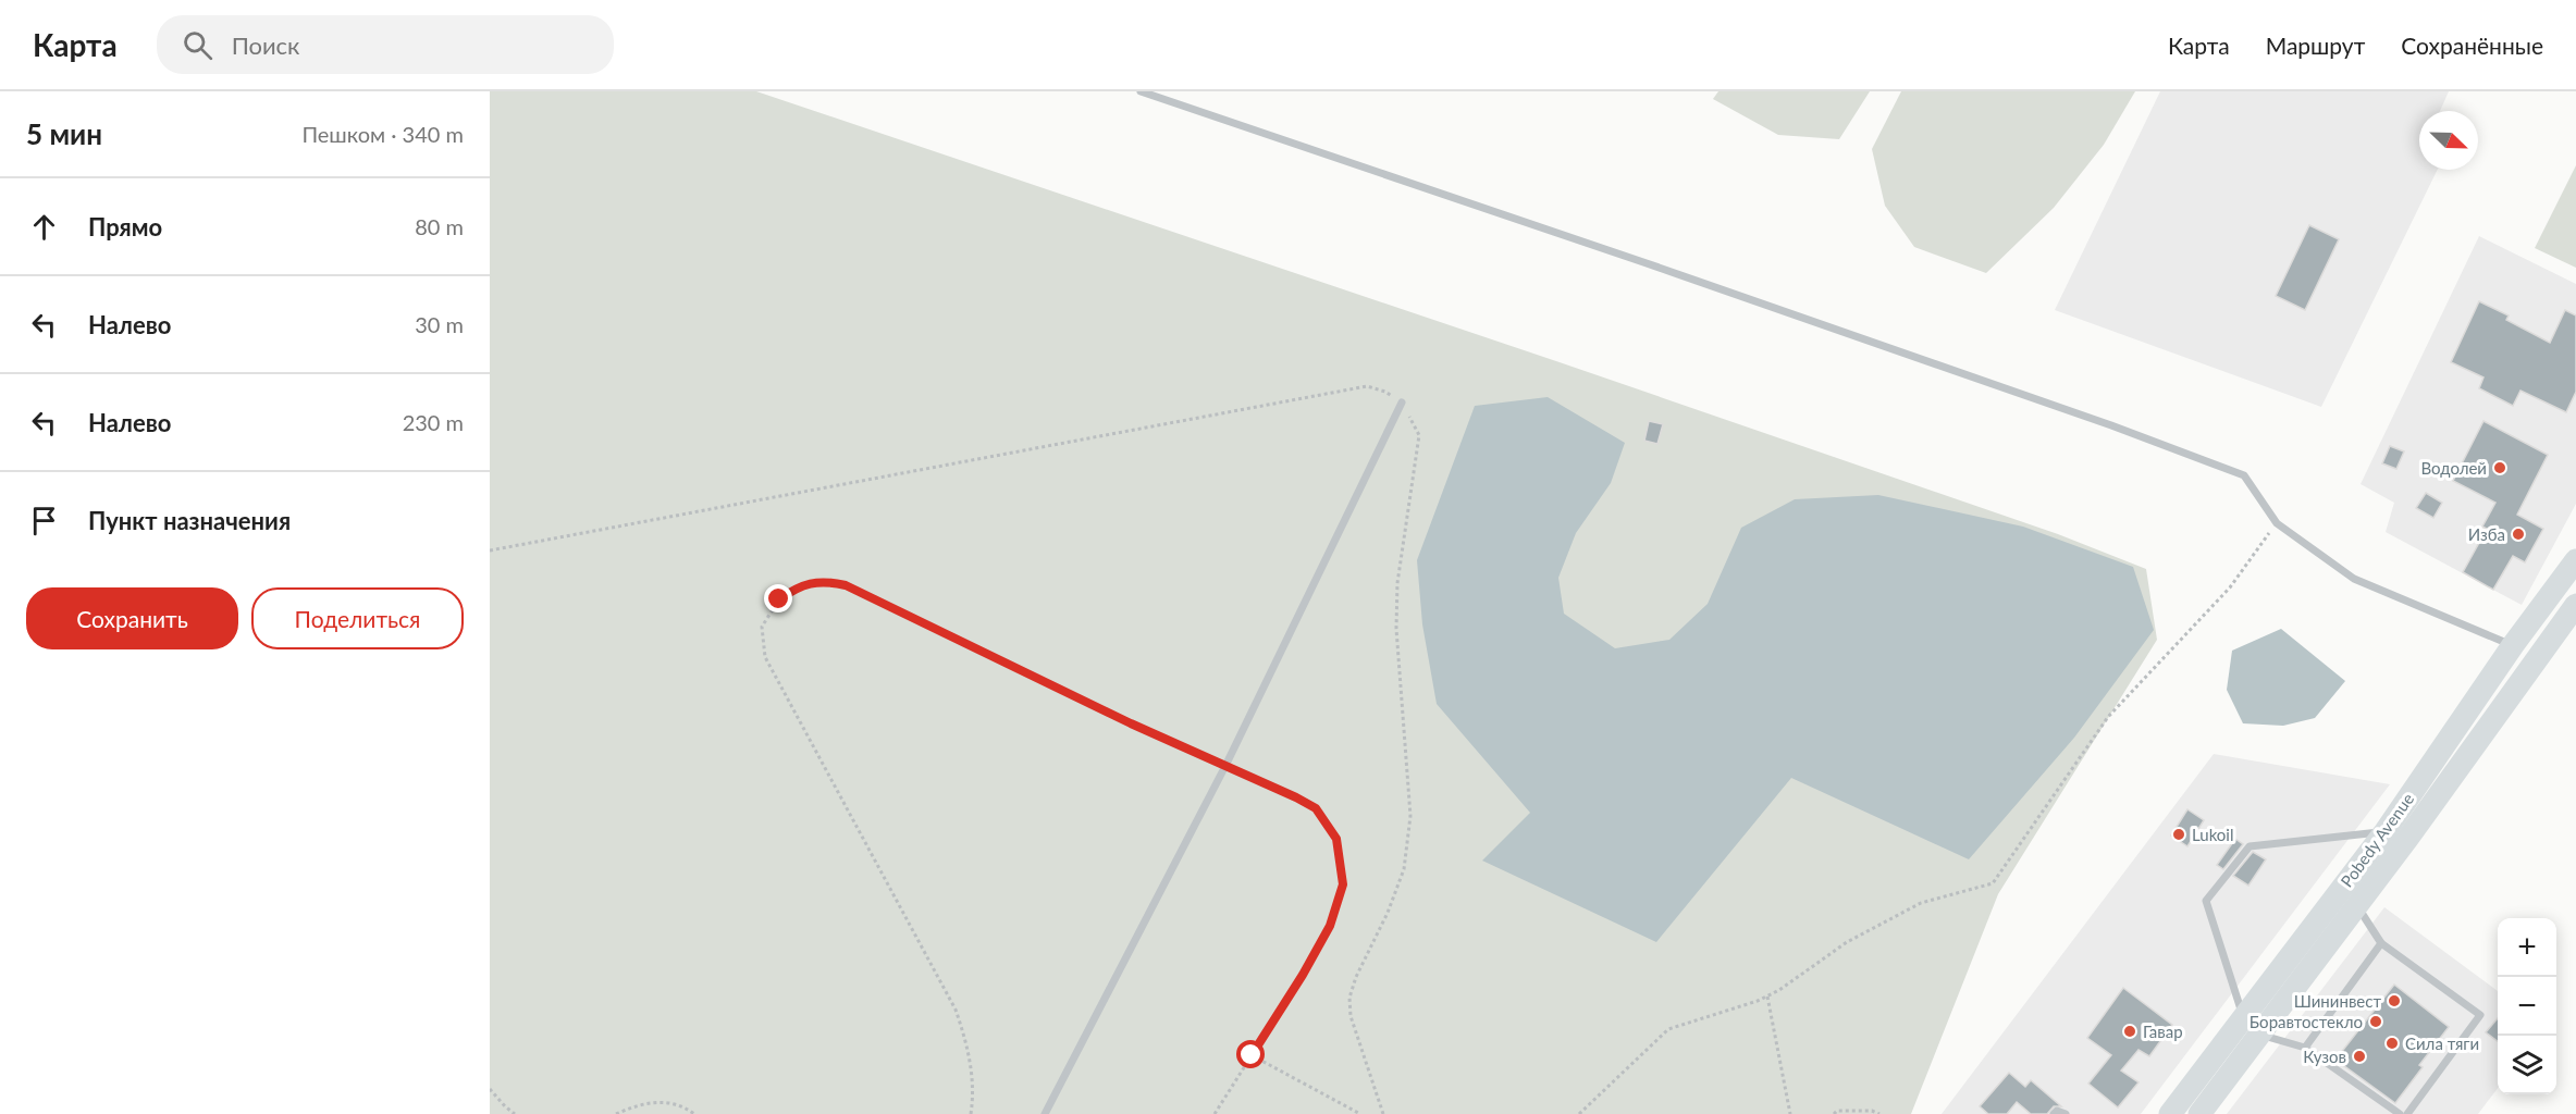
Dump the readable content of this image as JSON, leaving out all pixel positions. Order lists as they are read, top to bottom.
{
  "streets": {
    "main road": ["Pobedy Avenue"]
  },
  "places": [
    "Водолей",
    "Изба",
    "Lukoil",
    "Шининвест",
    "Боравтостекло",
    "Гавар",
    "Сила тяги",
    "Кузов"
  ],
  "north": "bottom right",
  "page": {
    "header": "Карта",
    "search": "Поиск",
    "nav": ["Карта", "Маршрут", "Сохранённые"],
    "heading": ["5 мин", "Пешком · 340 m"],
    "list": [
      ["Прямо", "80 m"],
      ["Налево", "30 m"],
      ["Налево", "230 m"],
      "Пункт назначения"
    ],
    "buttons": ["Сохранить", "Поделиться"],
    "map_buttons": ["+", "−"]
  }
}
